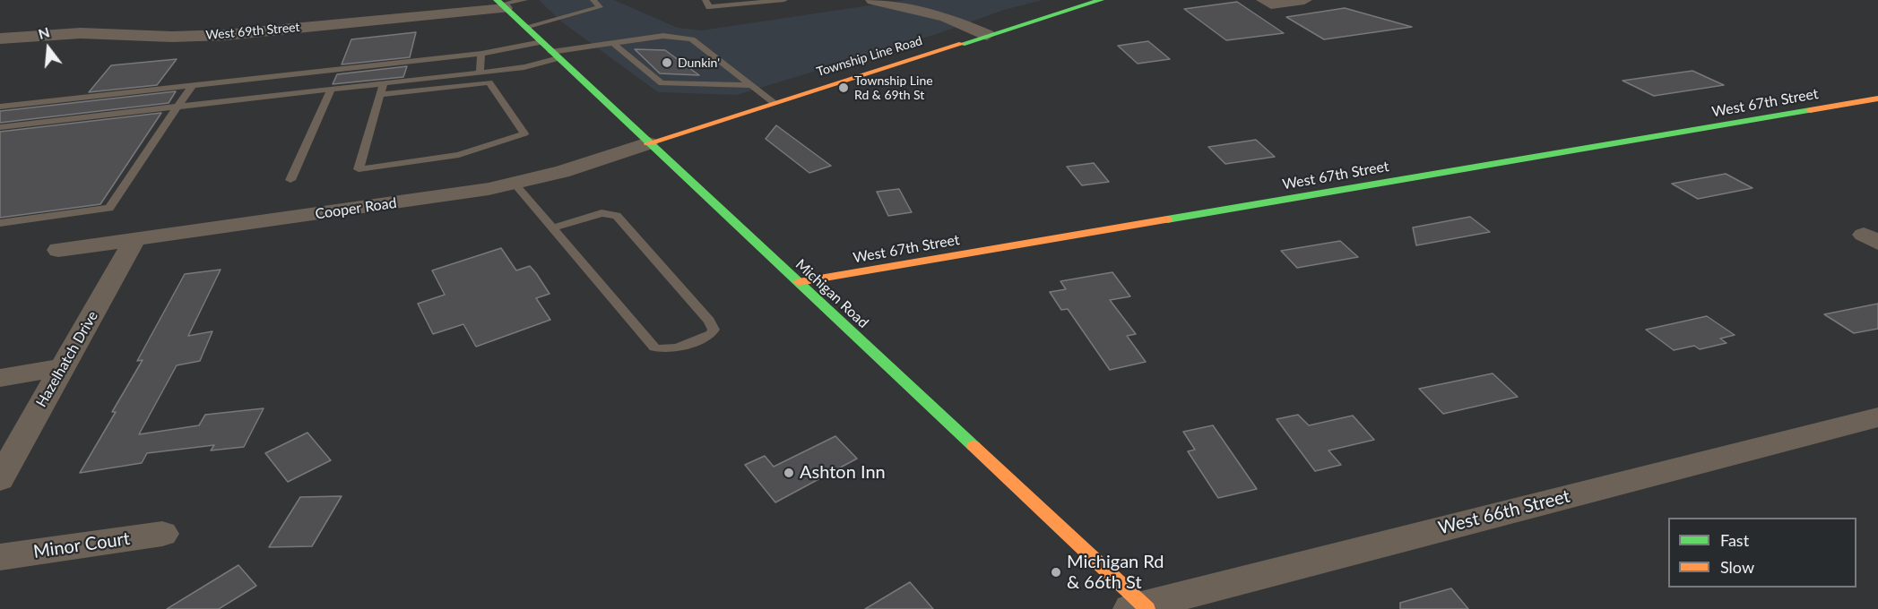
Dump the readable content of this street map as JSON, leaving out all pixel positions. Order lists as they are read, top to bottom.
{
  "streets": {
    "main road": ["Township Line Road", "West 67th Street", "Michigan Road"],
    "street": [
      "West 69th Street",
      "Cooper Road",
      "Hazelhatch Drive",
      "West 66th Street",
      "Minor Court"
    ]
  },
  "crossings": [
    ["West 69th Street", "Michigan Road"],
    ["Township Line Road", "Cooper Road"],
    ["Township Line Road", "Michigan Road"],
    ["West 67th Street", "Michigan Road"],
    ["Cooper Road", "Michigan Road"],
    ["Cooper Road", "Hazelhatch Drive"],
    ["Michigan Road", "West 66th Street"]
  ],
  "places": [
    "Dunkin'",
    "Township Line Rd & 69th St",
    "Ashton Inn",
    "Michigan Rd & 66th St"
  ],
  "legend": ["Fast", "Slow"],
  "north": "top"
}
